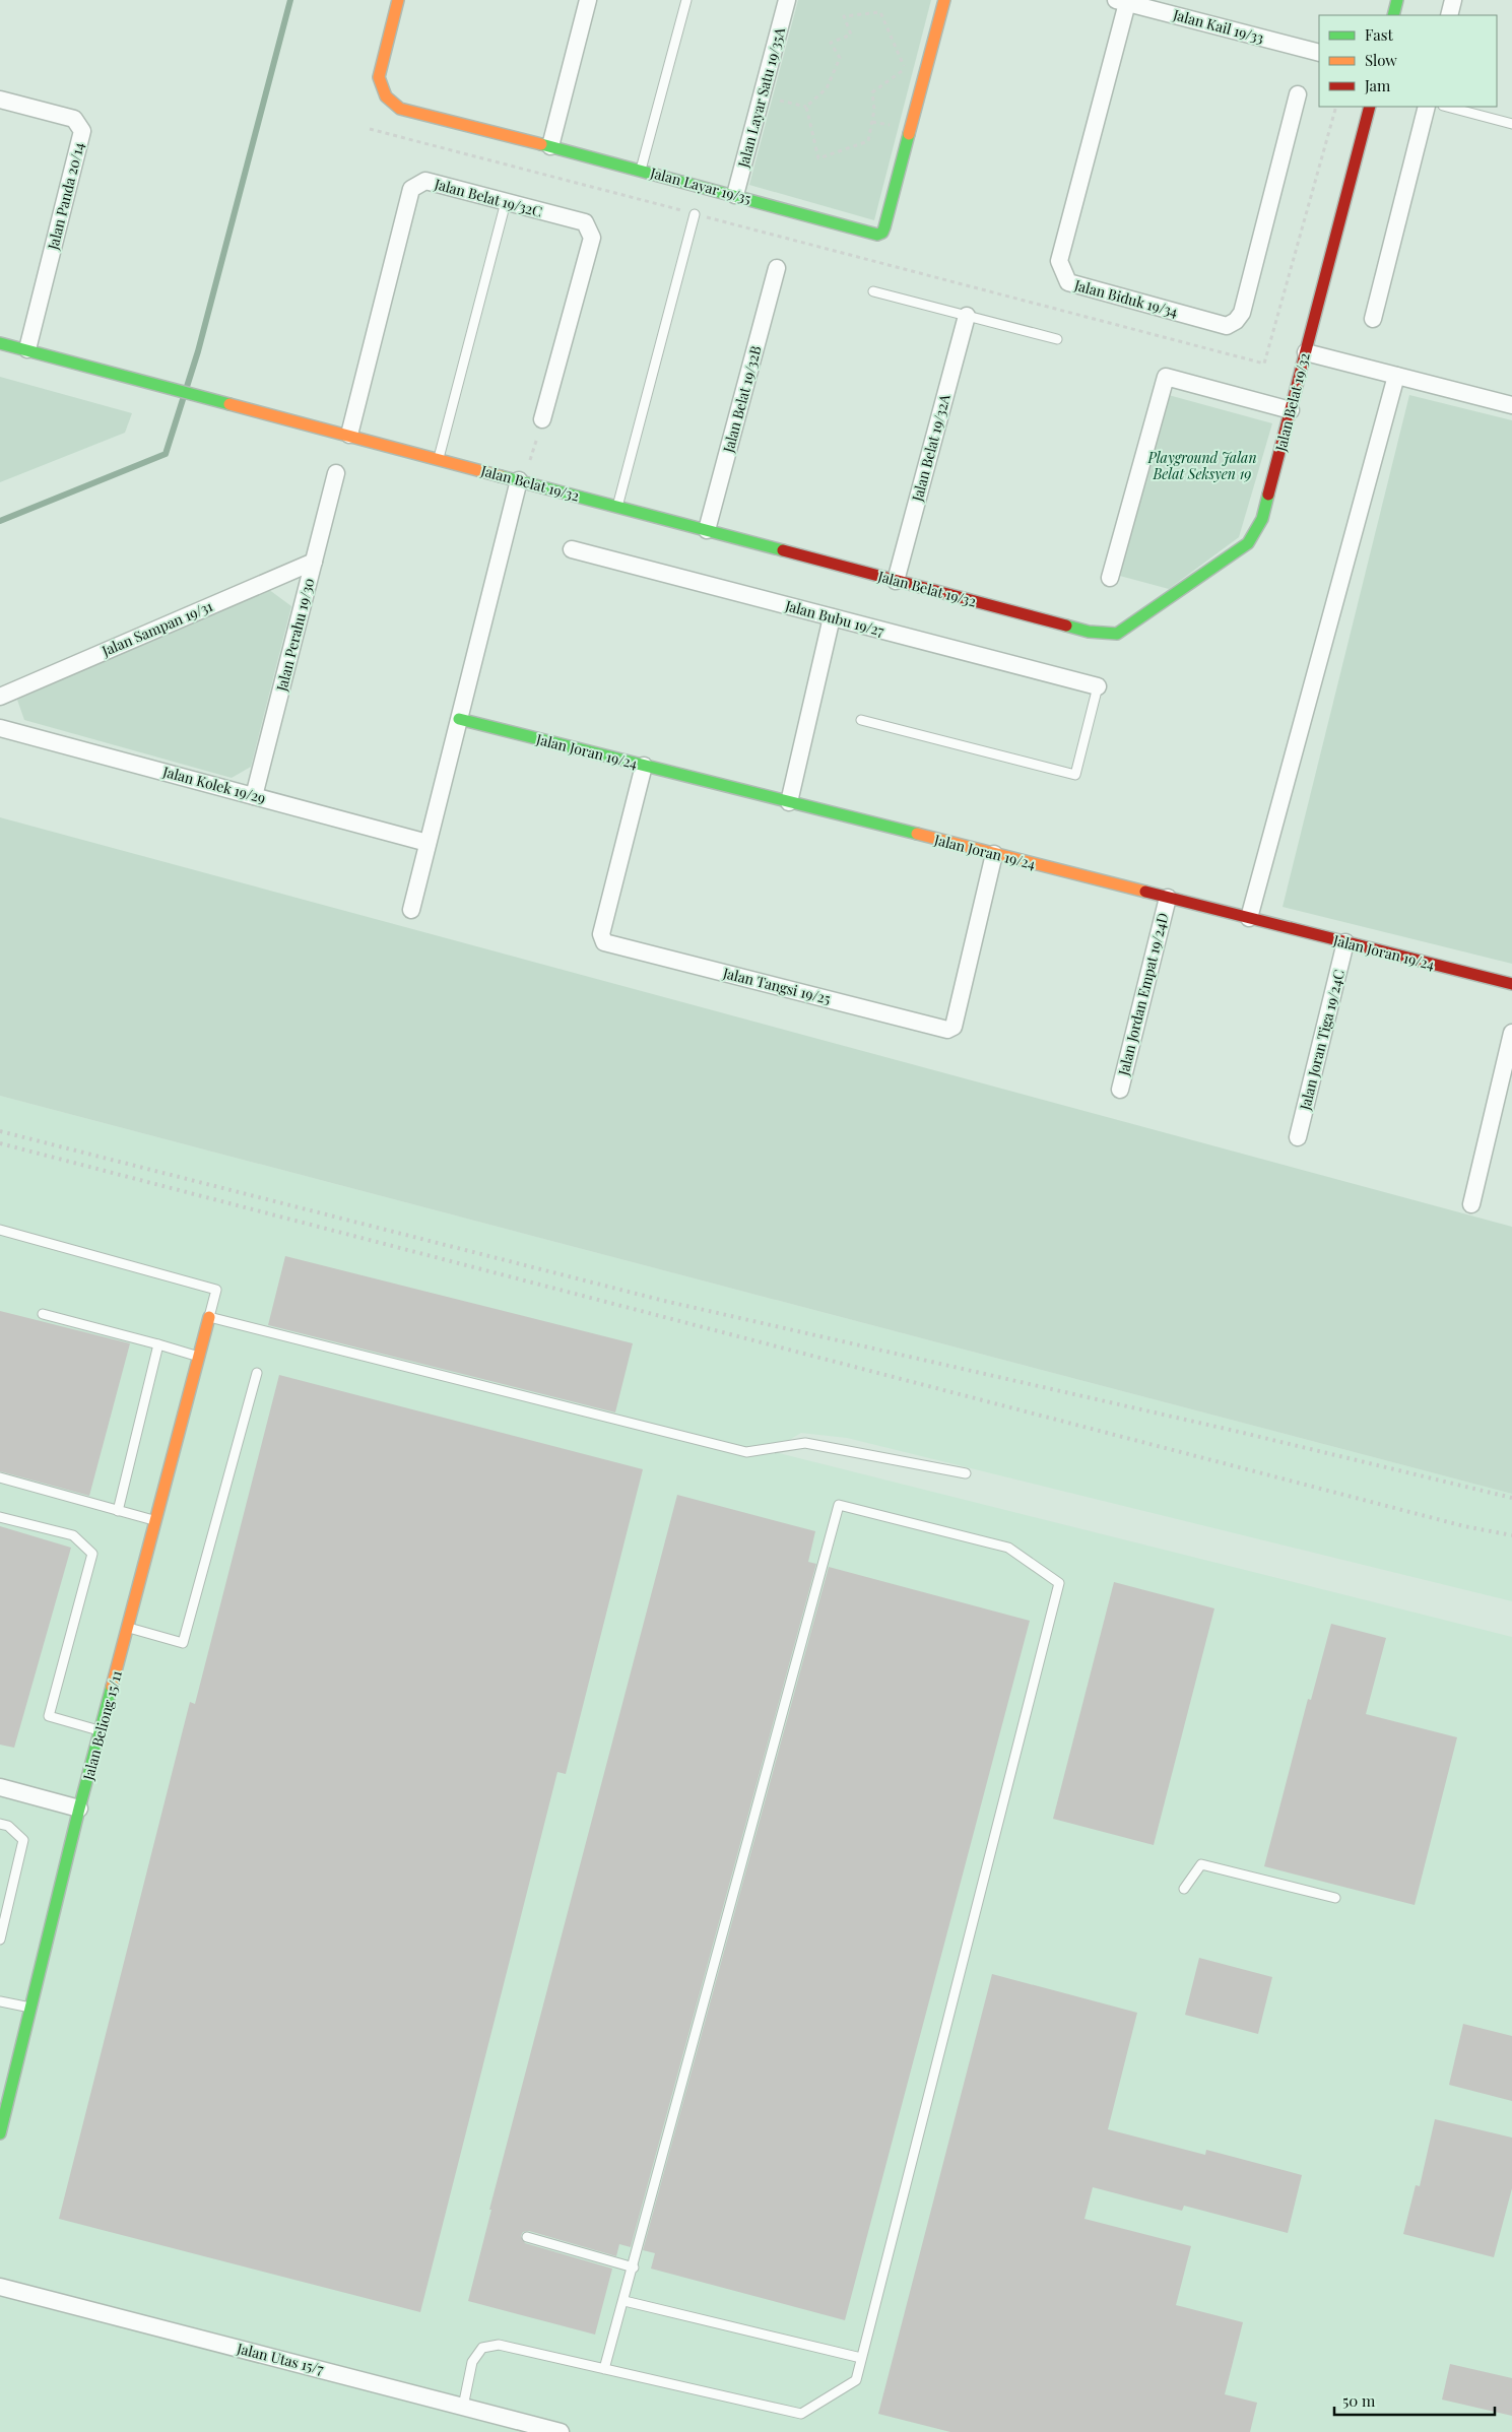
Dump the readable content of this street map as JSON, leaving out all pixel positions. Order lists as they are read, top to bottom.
{
  "streets": {
    "street": [
      "Jalan Kail 19/33",
      "Jalan Layar Satu 19/35A",
      "Jalan Layar 19/35",
      "Jalan Panda 20/14",
      "Jalan Belat 19/32C",
      "Jalan Biduk 19/34",
      "Jalan Belat 19/32B",
      "Jalan Belat 19/32",
      "Jalan Belat 19/32A",
      "Jalan Bubu 19/27",
      "Jalan Sampan 19/31",
      "Jalan Perahu 19/30",
      "Jalan Joran 19/24",
      "Jalan Kolek 19/29",
      "Jalan Tangsi 19/25",
      "Jalan Jordan Empat 19/24D",
      "Jalan Joran Tiga 19/24C",
      "Jalan Beliong 15/11",
      "Jalan Utas 15/7"
    ]
  },
  "crossings": [
    ["Jalan Kail 19/33", "Jalan Biduk 19/34"],
    ["Jalan Layar Satu 19/35A", "Jalan Layar 19/35"],
    ["Jalan Panda 20/14", "Jalan Belat 19/32"],
    ["Jalan Belat 19/32C", "Jalan Belat 19/32"],
    ["Jalan Belat 19/32B", "Jalan Belat 19/32"],
    ["Jalan Belat 19/32", "Jalan Belat 19/32A"],
    ["Jalan Sampan 19/31", "Jalan Perahu 19/30"],
    ["Jalan Perahu 19/30", "Jalan Kolek 19/29"],
    ["Jalan Joran 19/24", "Jalan Tangsi 19/25"],
    ["Jalan Joran 19/24", "Jalan Jordan Empat 19/24D"],
    ["Jalan Joran 19/24", "Jalan Joran Tiga 19/24C"]
  ],
  "parks": ["Playground Jalan Belat Seksyen 19"],
  "legend": ["Fast", "Slow", "Jam"],
  "scale_bar": "50 m"
}
